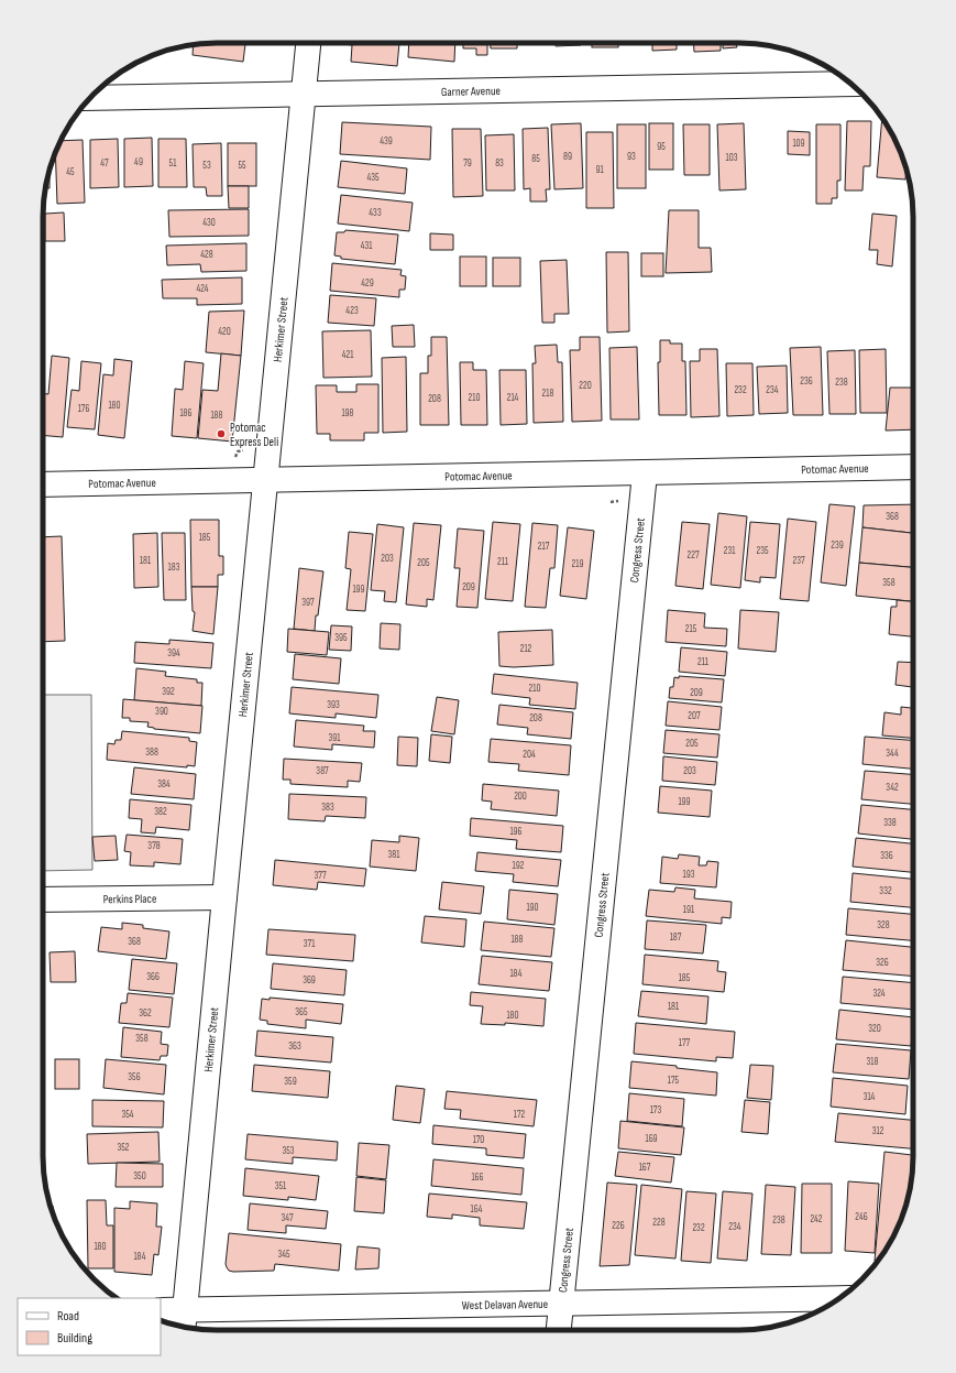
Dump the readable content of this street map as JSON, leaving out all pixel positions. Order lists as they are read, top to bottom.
{
  "streets": {
    "street": [
      "Garner Avenue",
      "Herkimer Street",
      "Potomac Avenue",
      "Congress Street",
      "Perkins Place",
      "West Delavan Avenue"
    ]
  },
  "crossings": [
    ["Garner Avenue", "Herkimer Street"],
    ["Herkimer Street", "Potomac Avenue"],
    ["Herkimer Street", "Perkins Place"],
    ["Herkimer Street", "West Delavan Avenue"],
    ["Potomac Avenue", "Congress Street"],
    ["Congress Street", "West Delavan Avenue"]
  ],
  "places": ["Potomac Express Deli"],
  "house_numbers": [
    "439",
    "109",
    "95",
    "89",
    "93",
    "103",
    "85",
    "49",
    "47",
    "51",
    "79",
    "83",
    "53",
    "55",
    "91",
    "45",
    "435",
    "433",
    "430",
    "431",
    "428",
    "429",
    "424",
    "423",
    "420",
    "421",
    "236",
    "238",
    "220",
    "232",
    "234",
    "218",
    "210",
    "214",
    "208",
    "180",
    "176",
    "186",
    "198",
    "188",
    "368",
    "185",
    "239",
    "217",
    "231",
    "235",
    "227",
    "203",
    "181",
    "237",
    "211",
    "205",
    "219",
    "183",
    "358",
    "209",
    "199",
    "397",
    "215",
    "395",
    "212",
    "394",
    "211",
    "210",
    "392",
    "209",
    "393",
    "390",
    "207",
    "208",
    "391",
    "205",
    "388",
    "344",
    "204",
    "387",
    "203",
    "384",
    "342",
    "200",
    "199",
    "383",
    "382",
    "338",
    "196",
    "378",
    "381",
    "336",
    "192",
    "193",
    "377",
    "332",
    "190",
    "191",
    "328",
    "187",
    "188",
    "368",
    "371",
    "326",
    "184",
    "366",
    "185",
    "369",
    "324",
    "181",
    "365",
    "362",
    "180",
    "320",
    "358",
    "177",
    "363",
    "318",
    "356",
    "175",
    "359",
    "314",
    "173",
    "354",
    "172",
    "312",
    "169",
    "170",
    "352",
    "353",
    "167",
    "350",
    "166",
    "351",
    "164",
    "246",
    "347",
    "242",
    "238",
    "228",
    "226",
    "234",
    "232",
    "180",
    "345",
    "184"
  ],
  "legend": ["Road", "Building"]
}
